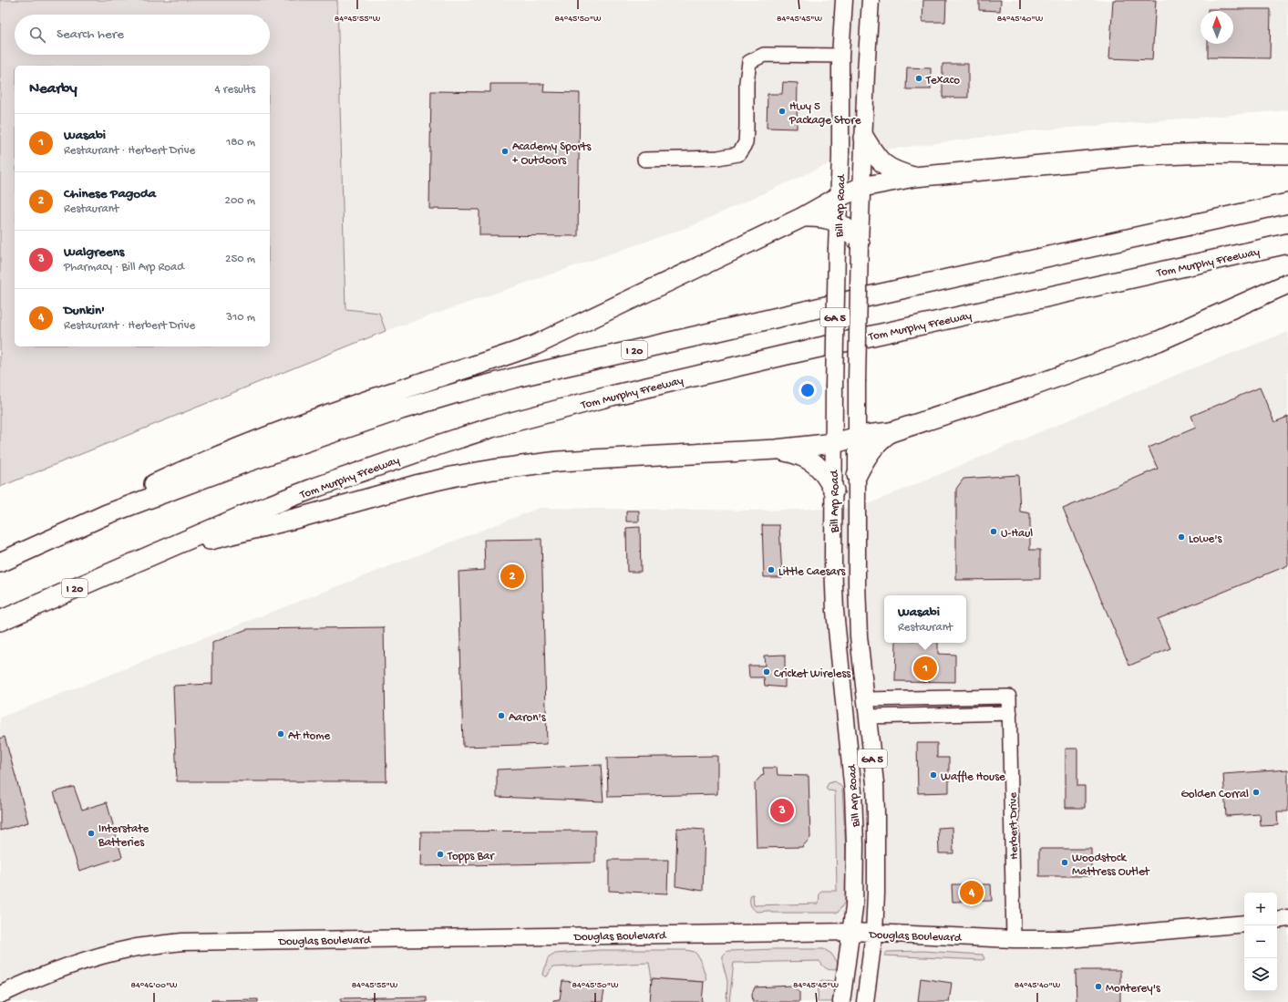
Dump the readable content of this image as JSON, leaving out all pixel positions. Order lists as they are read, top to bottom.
{
  "streets": {
    "highway": ["Tom Murphy Freeway", "I 20"],
    "main road": ["Bill Arp Road", "GA 5", "Douglas Boulevard"],
    "street": ["Herbert Drive"]
  },
  "crossings": [
    ["Bill Arp Road", "Herbert Drive"],
    ["Bill Arp Road", "Douglas Boulevard"],
    ["Herbert Drive", "Douglas Boulevard"]
  ],
  "places": [
    "Texaco",
    "Hwy 5 Package Store",
    "Academy Sports + Outdoors",
    "U-Haul",
    "Lowe's",
    "Little Caesars",
    "Cricket Wireless",
    "Aaron's",
    "At Home",
    "Waffle House",
    "Golden Corral",
    "Interstate Batteries",
    "Topps Bar",
    "Woodstock Mattress Outlet",
    "Monterey's"
  ],
  "north": "top",
  "page": {
    "search": "Search here",
    "heading": ["Nearby", "4 results"],
    "list": [
      {
        "mark": "1",
        "name": "Wasabi",
        "note": "Restaurant · Herbert Drive",
        "value": "180 m"
      },
      {
        "mark": "2",
        "name": "Chinese Pagoda",
        "note": "Restaurant",
        "value": "200 m"
      },
      {
        "mark": "3",
        "name": "Walgreens",
        "note": "Pharmacy · Bill Arp Road",
        "value": "250 m"
      },
      {
        "mark": "4",
        "name": "Dunkin'",
        "note": "Restaurant · Herbert Drive",
        "value": "310 m"
      }
    ],
    "pins": [
      "2",
      "1",
      "3",
      "4"
    ],
    "popup": ["Wasabi", "Restaurant"],
    "map_buttons": ["+", "−"]
  },
  "coordinates": [
    "84°45'55\"W",
    "84°45'50\"W",
    "84°45'45\"W",
    "84°45'40\"W",
    "84°46'00\"W"
  ]
}
